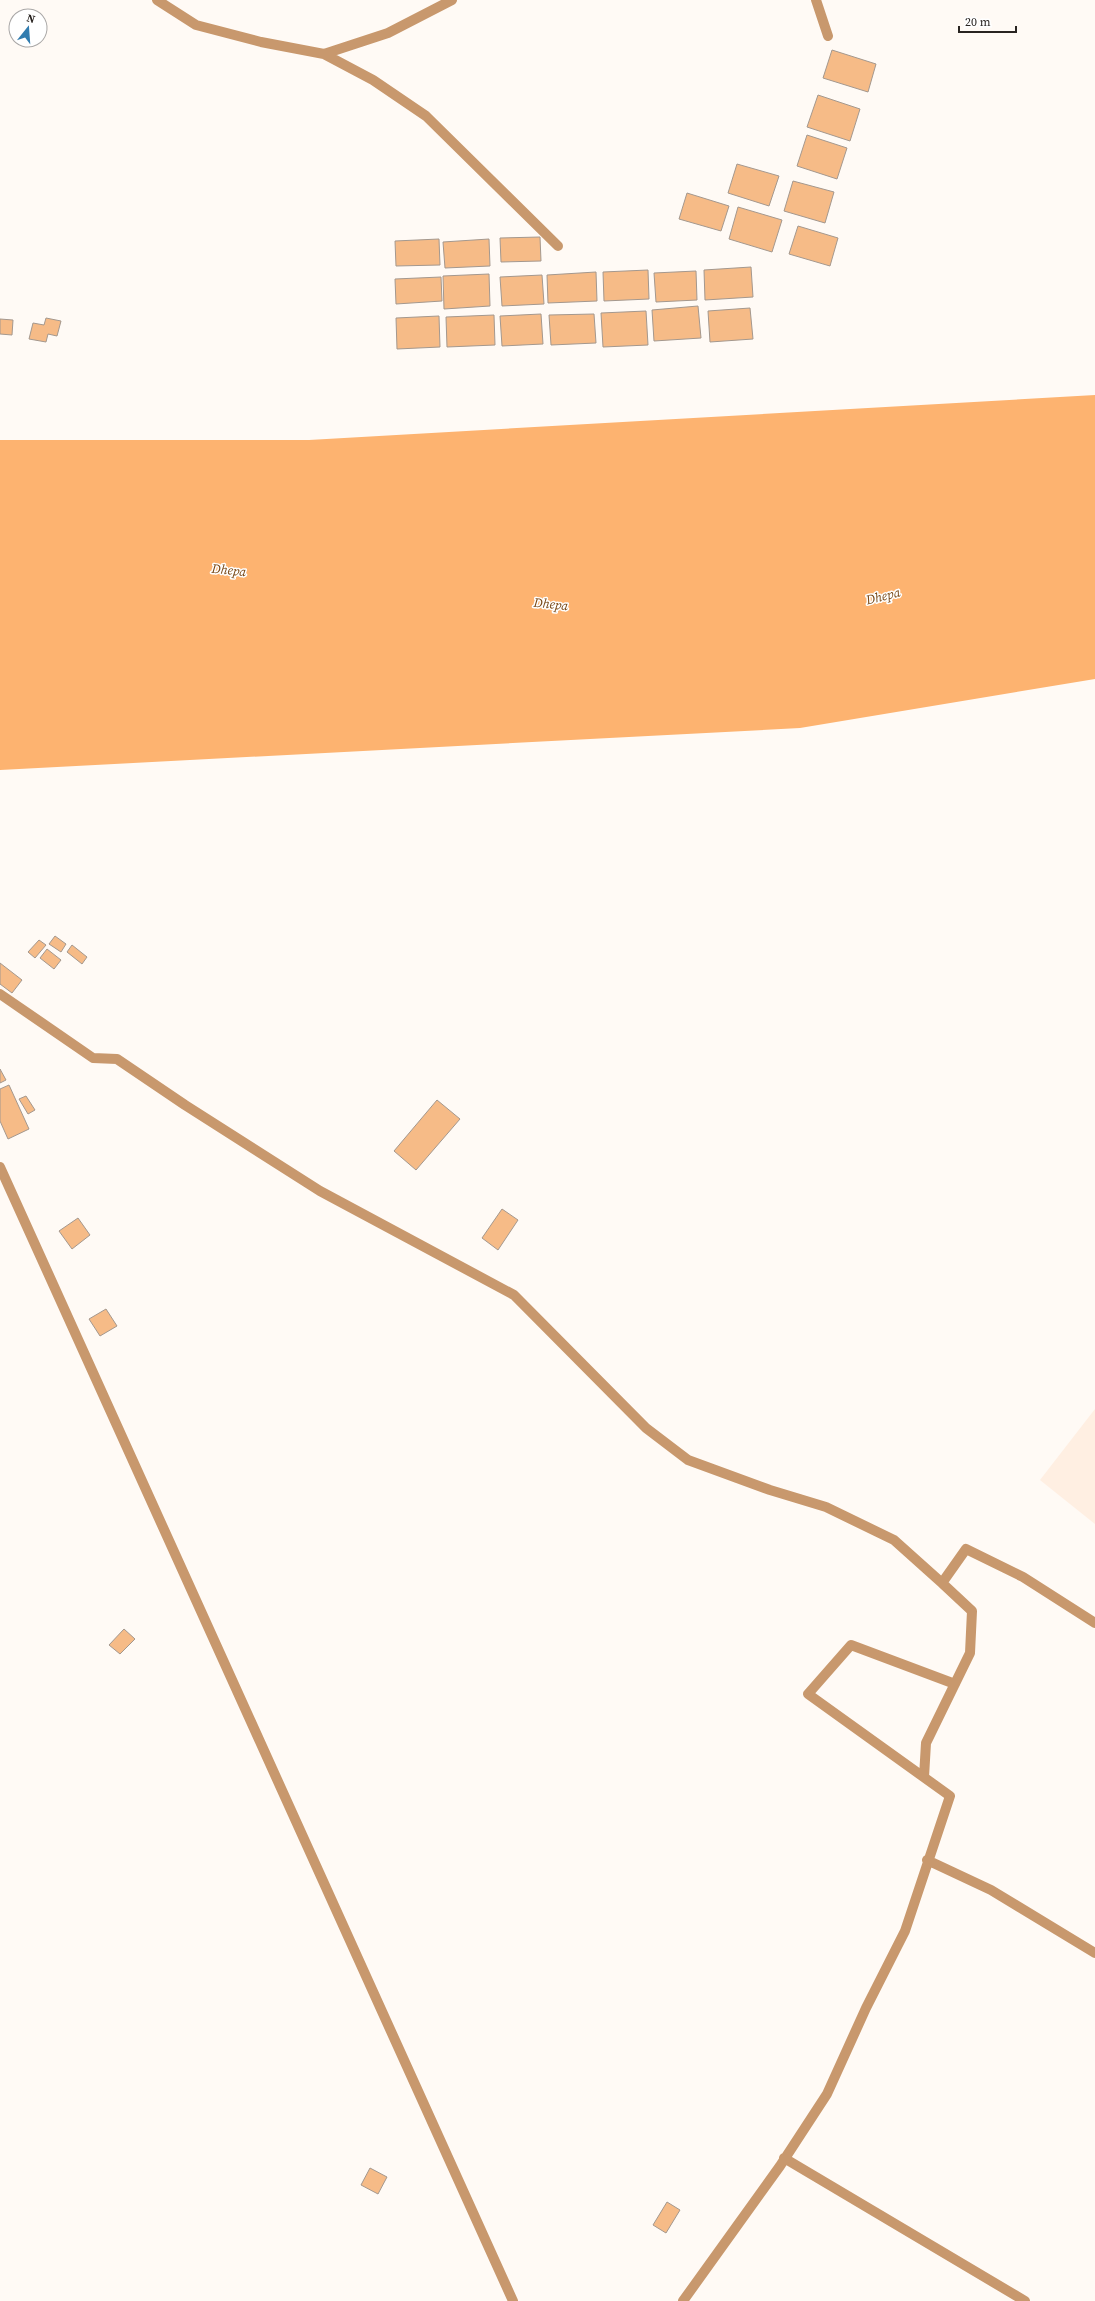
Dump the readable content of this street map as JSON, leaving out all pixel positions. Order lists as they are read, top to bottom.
{
  "water": ["Dhepa"],
  "scale_bar": "20 m",
  "north": "top"
}
